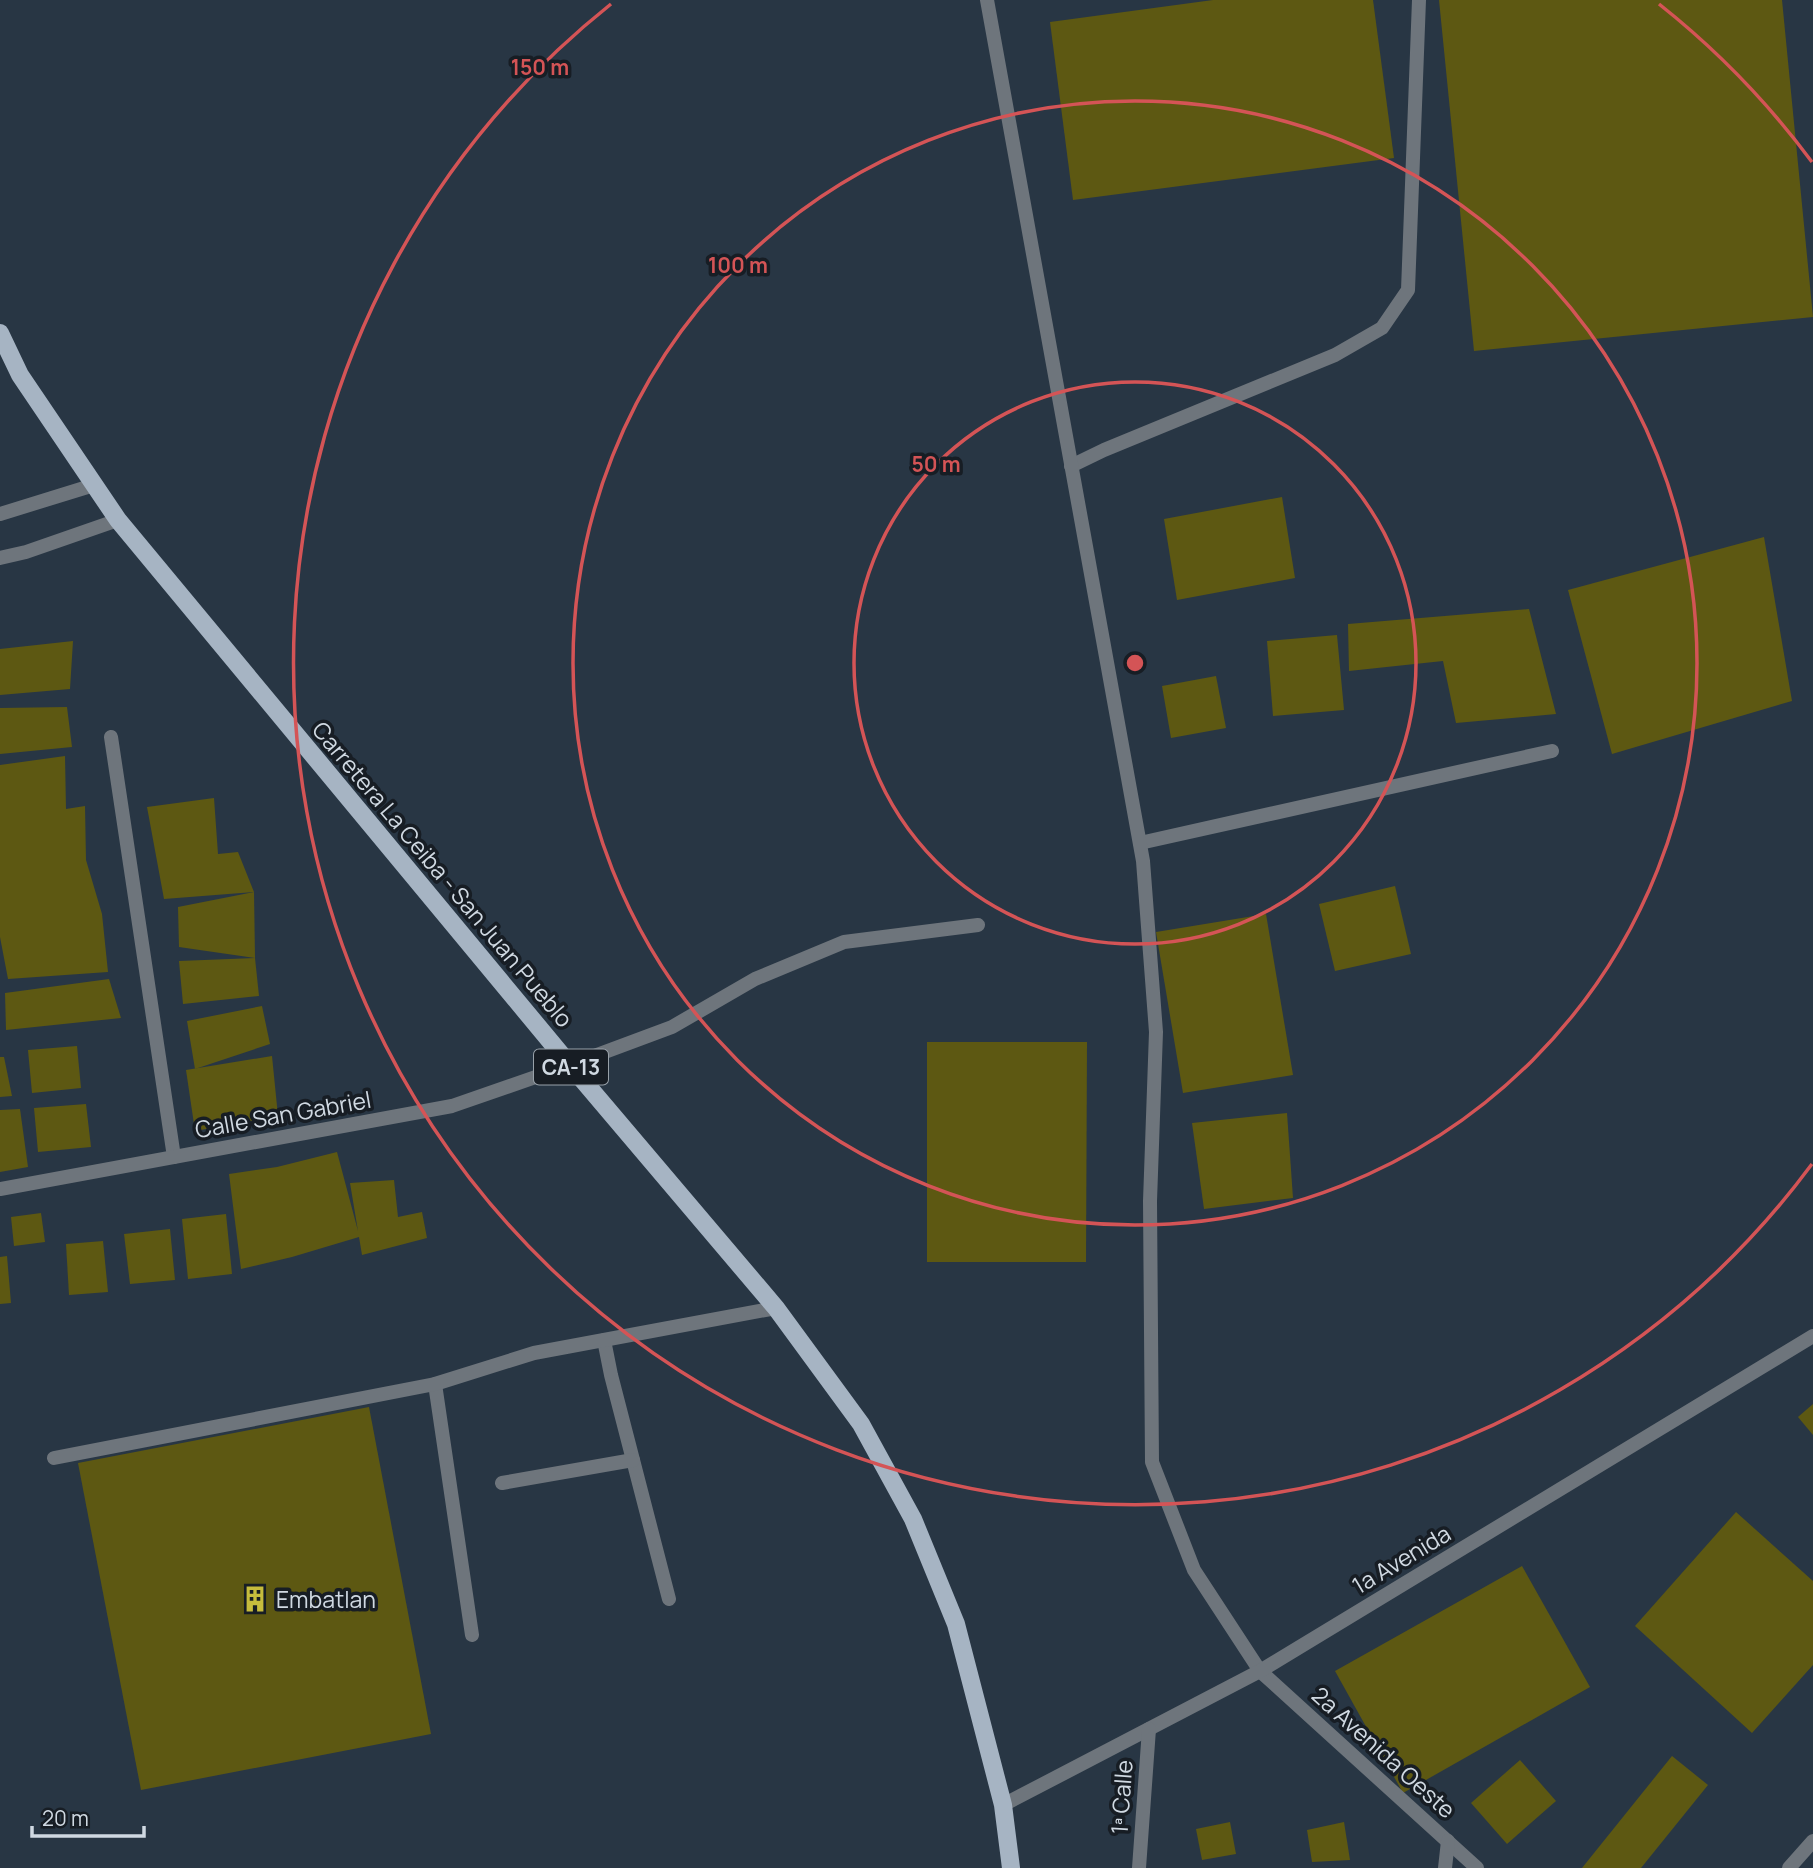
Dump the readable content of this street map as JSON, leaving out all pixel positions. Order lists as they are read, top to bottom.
{
  "streets": {
    "main road": ["Carretera La Ceiba - San Juan Pueblo", "CA-13"],
    "street": [
      "Calle San Gabriel",
      "1a Avenida",
      "2a Avenida Oeste",
      "1ª Calle"
    ]
  },
  "crossings": [
    ["Carretera La Ceiba - San Juan Pueblo", "Calle San Gabriel"],
    ["Carretera La Ceiba - San Juan Pueblo", "1a Avenida"],
    ["1a Avenida", "2a Avenida Oeste"],
    ["1a Avenida", "1ª Calle"]
  ],
  "places": {
    "building": ["Embatlan"]
  },
  "scale_bar": "20 m",
  "rings": ["150 m", "100 m", "50 m"]
}
